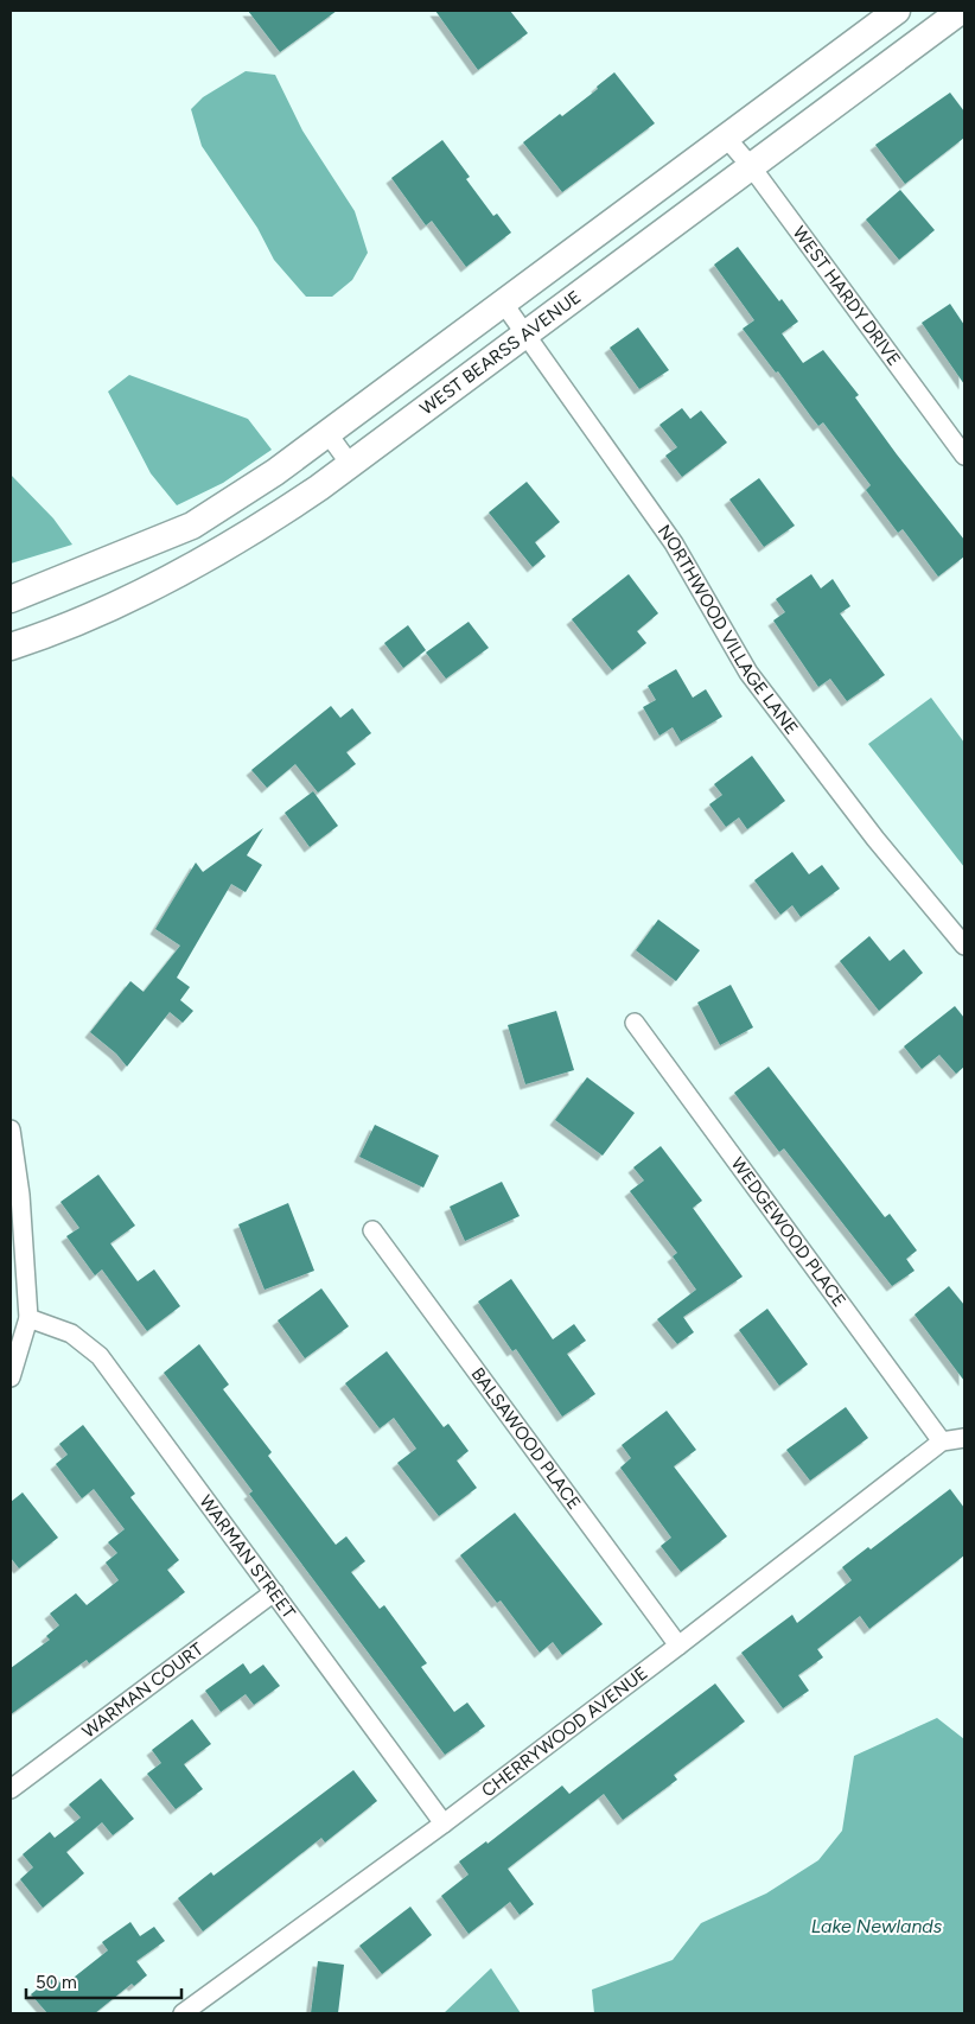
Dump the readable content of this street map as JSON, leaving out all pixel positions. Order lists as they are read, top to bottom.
{
  "streets": {
    "main road": ["WEST BEARSS AVENUE"],
    "street": [
      "WEST HARDY DRIVE",
      "NORTHWOOD VILLAGE LANE",
      "WEDGEWOOD PLACE",
      "BALSAWOOD PLACE",
      "WARMAN STREET",
      "WARMAN COURT",
      "CHERRYWOOD AVENUE"
    ]
  },
  "crossings": [
    ["WEST HARDY DRIVE", "WEST BEARSS AVENUE"],
    ["WEST BEARSS AVENUE", "NORTHWOOD VILLAGE LANE"],
    ["WEDGEWOOD PLACE", "CHERRYWOOD AVENUE"],
    ["BALSAWOOD PLACE", "CHERRYWOOD AVENUE"],
    ["WARMAN STREET", "WARMAN COURT"],
    ["WARMAN STREET", "CHERRYWOOD AVENUE"]
  ],
  "water": ["Lake Newlands"],
  "scale_bar": "50 m"
}
